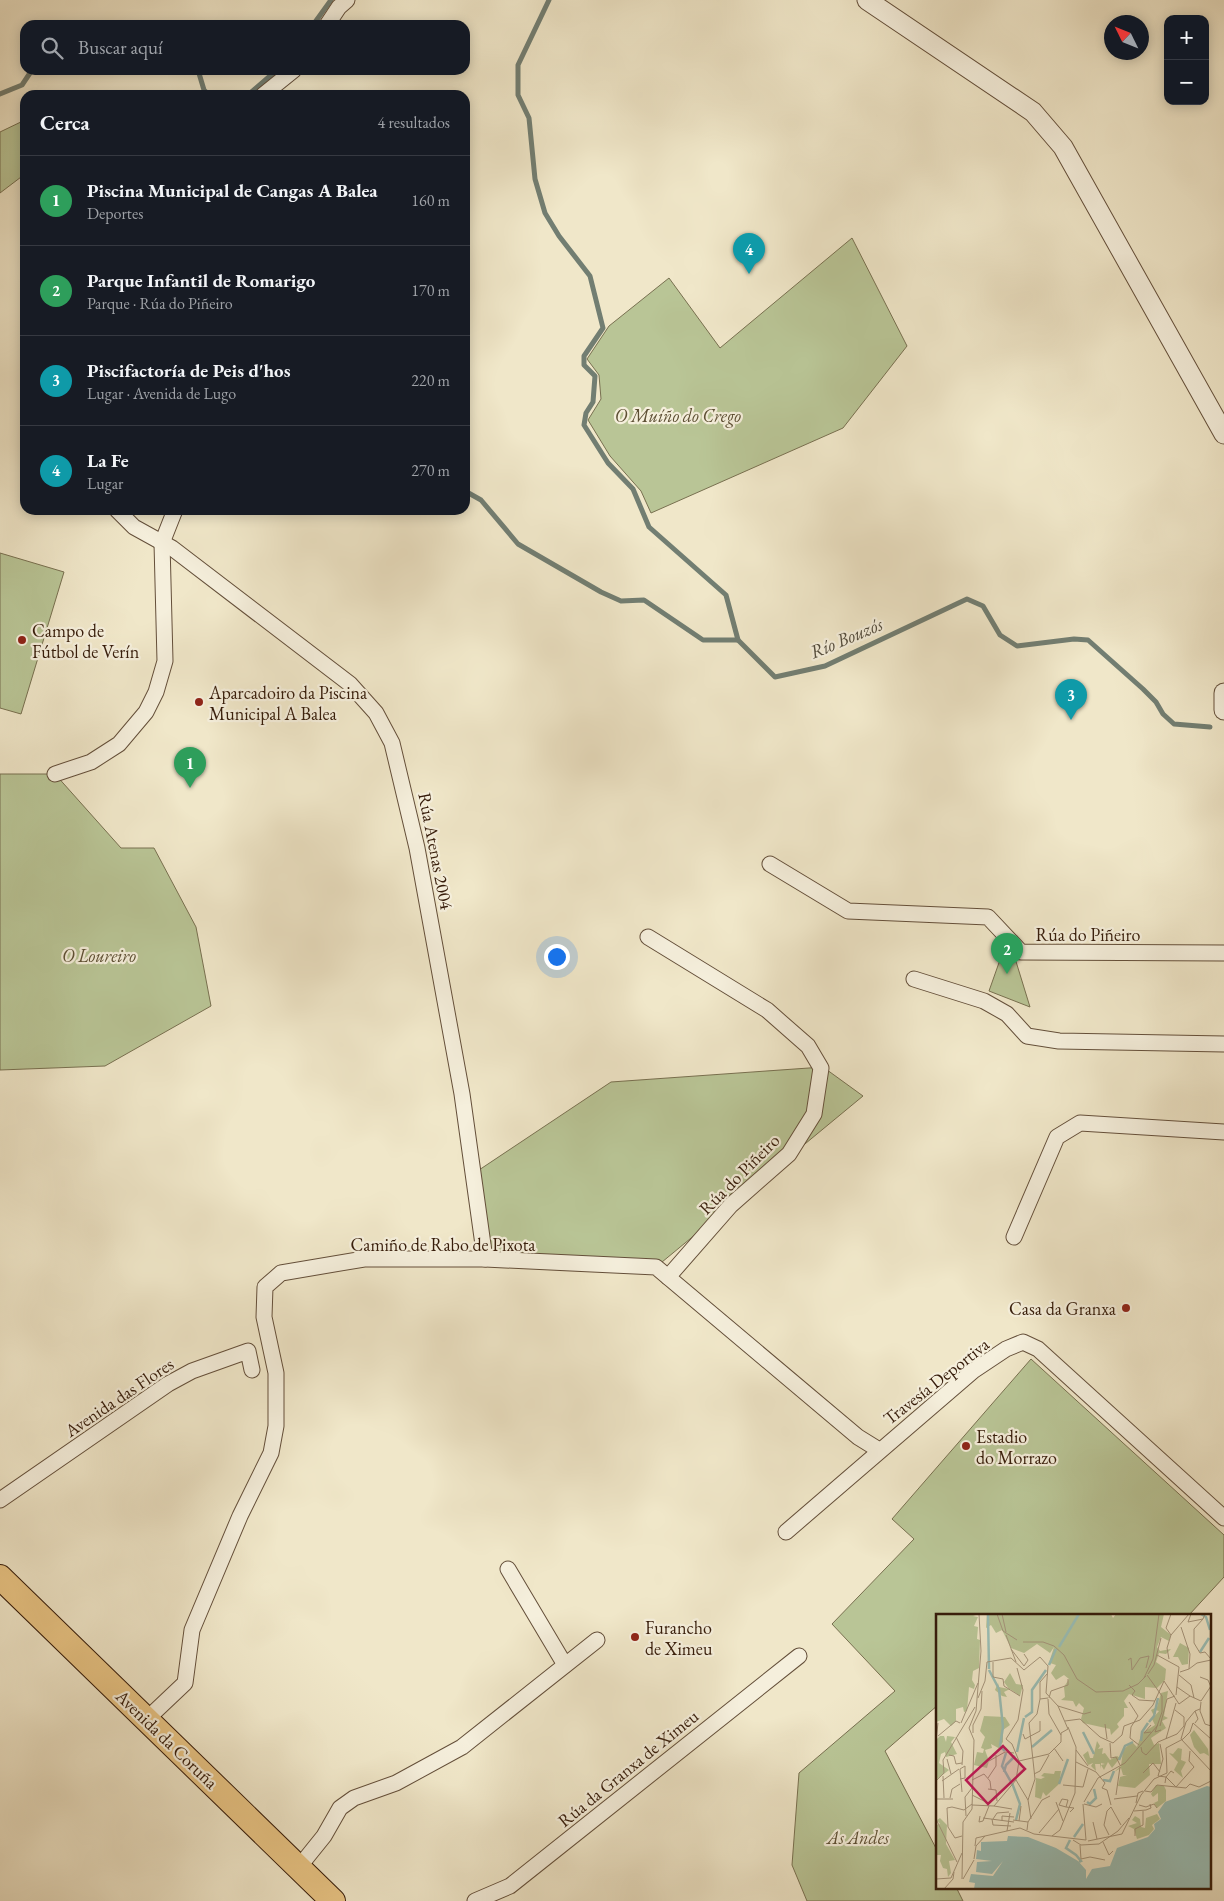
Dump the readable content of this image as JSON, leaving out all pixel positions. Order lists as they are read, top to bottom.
{
  "streets": {
    "main road": ["Avenida da Coruña"],
    "street": [
      "Rúa Atenas 2004",
      "Rúa do Piñeiro",
      "Camiño de Rabo de Pixota",
      "Travesía Deportiva",
      "Avenida das Flores",
      "Rúa da Granxa de Ximeu"
    ]
  },
  "crossings": [
    ["Rúa Atenas 2004", "Camiño de Rabo de Pixota"],
    ["Rúa do Piñeiro", "Camiño de Rabo de Pixota"],
    ["Camiño de Rabo de Pixota", "Travesía Deportiva"],
    ["Camiño de Rabo de Pixota", "Avenida da Coruña"]
  ],
  "water": ["Río Bouzós"],
  "parks": ["O Muíño do Crego", "O Loureiro", "As Andes"],
  "places": [
    "Campo de Fútbol de Verín",
    "Aparcadoiro da Piscina Municipal A Balea",
    "Casa da Granxa",
    "Estadio do Morrazo",
    "Furancho de Ximeu"
  ],
  "north": "top left",
  "page": {
    "map_buttons": ["+", "−"],
    "search": "Buscar aquí",
    "heading": ["Cerca", "4 resultados"],
    "list": [
      {
        "mark": "1",
        "name": "Piscina Municipal de Cangas A Balea",
        "note": "Deportes",
        "value": "160 m"
      },
      {
        "mark": "2",
        "name": "Parque Infantil de Romarigo",
        "note": "Parque · Rúa do Piñeiro",
        "value": "170 m"
      },
      {
        "mark": "3",
        "name": "Piscifactoría de Peis d'hos",
        "note": "Lugar · Avenida de Lugo",
        "value": "220 m"
      },
      {
        "mark": "4",
        "name": "La Fe",
        "note": "Lugar",
        "value": "270 m"
      }
    ],
    "pins": [
      "4",
      "3",
      "1",
      "2"
    ]
  }
}
